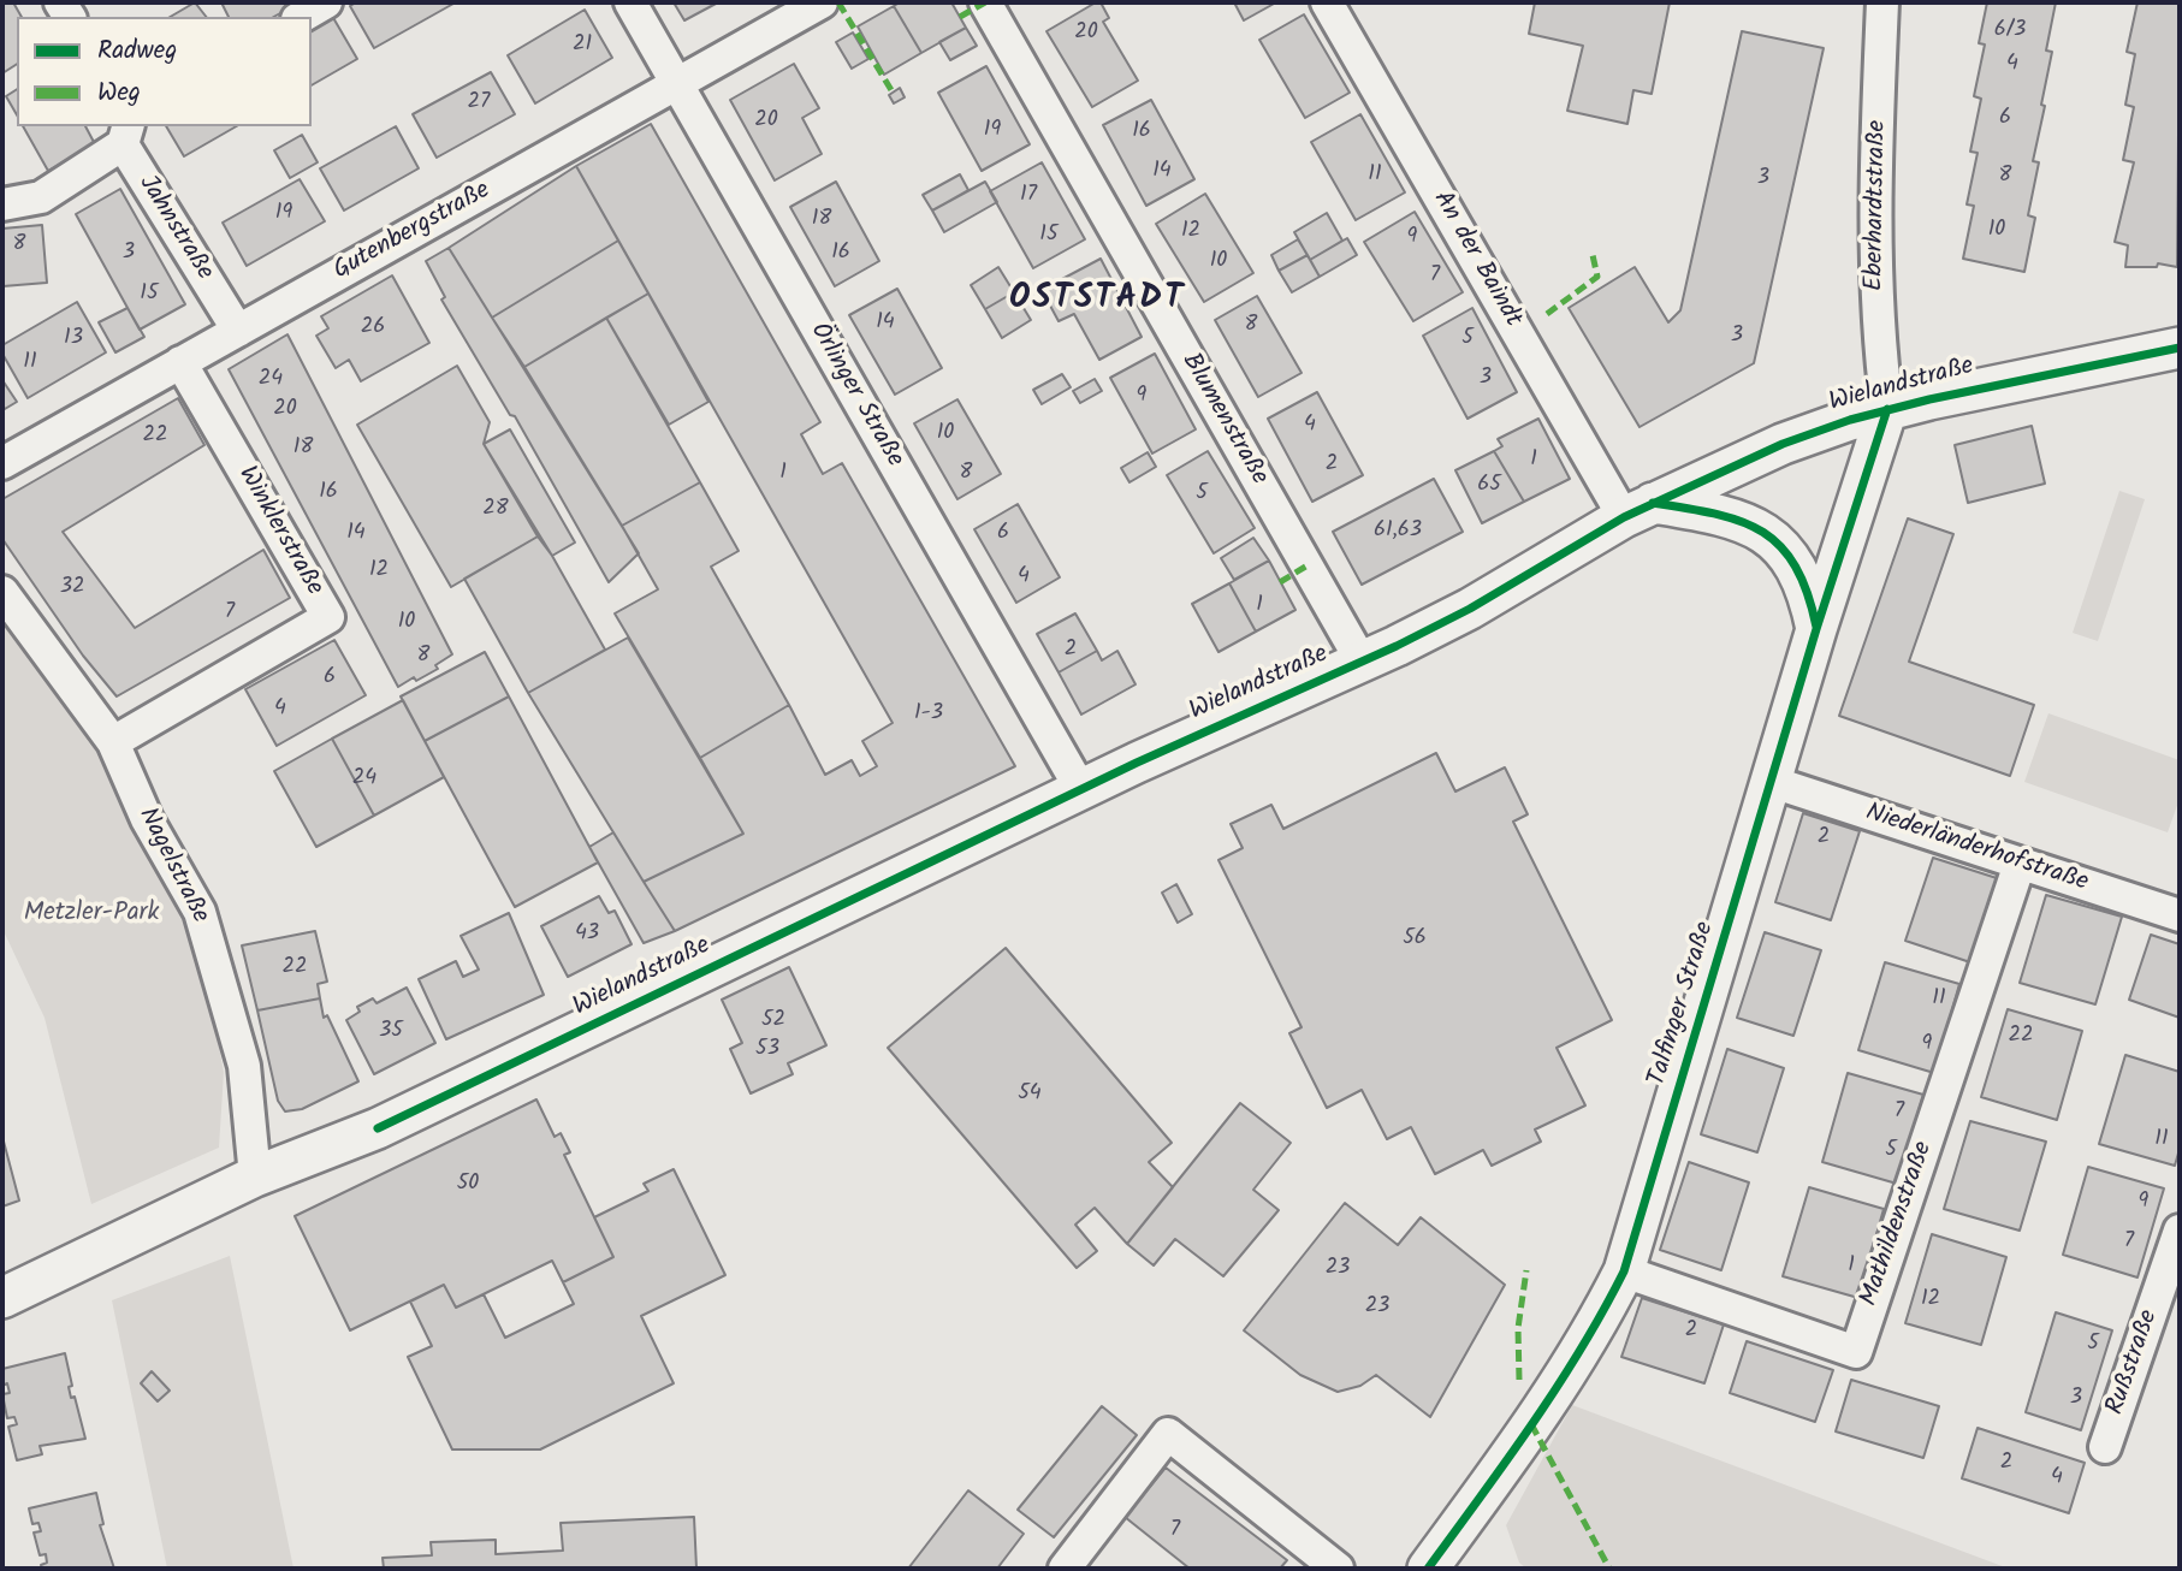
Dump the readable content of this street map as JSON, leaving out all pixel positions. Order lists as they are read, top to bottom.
{
  "streets": {
    "street": [
      "Eberhardtstraße",
      "Jahnstraße",
      "Gutenbergstraße",
      "An der Baindt",
      "Wielandstraße",
      "Örlinger Straße",
      "Blumenstraße",
      "Winklerstraße",
      "Niederländerhofstraße",
      "Nagelstraße",
      "Talfinger Straße",
      "Mathildenstraße",
      "Rußstraße"
    ]
  },
  "crossings": [
    ["Eberhardtstraße", "Wielandstraße"],
    ["Eberhardtstraße", "Talfinger Straße"],
    ["Jahnstraße", "Gutenbergstraße"],
    ["Gutenbergstraße", "Örlinger Straße"],
    ["Gutenbergstraße", "Winklerstraße"],
    ["An der Baindt", "Wielandstraße"],
    ["Wielandstraße", "Örlinger Straße"],
    ["Wielandstraße", "Blumenstraße"],
    ["Wielandstraße", "Nagelstraße"],
    ["Wielandstraße", "Talfinger Straße"],
    ["Winklerstraße", "Nagelstraße"],
    ["Niederländerhofstraße", "Talfinger Straße"],
    ["Niederländerhofstraße", "Mathildenstraße"],
    ["Talfinger Straße", "Mathildenstraße"]
  ],
  "districts": ["OSTSTADT"],
  "parks": ["Metzler-Park"],
  "house_numbers": [
    "6/3",
    "20",
    "21",
    "4",
    "27",
    "6",
    "20",
    "19",
    "16",
    "14",
    "11",
    "8",
    "3",
    "17",
    "19",
    "18",
    "10",
    "12",
    "15",
    "9",
    "8",
    "3",
    "16",
    "10",
    "7",
    "15",
    "14",
    "8",
    "26",
    "3",
    "13",
    "5",
    "11",
    "3",
    "24",
    "9",
    "20",
    "4",
    "10",
    "22",
    "18",
    "1",
    "2",
    "1",
    "8",
    "65",
    "16",
    "5",
    "28",
    "61,63",
    "14",
    "6",
    "12",
    "4",
    "32",
    "1",
    "7",
    "10",
    "2",
    "8",
    "6",
    "4",
    "1-3",
    "24",
    "2",
    "43",
    "56",
    "22",
    "11",
    "52",
    "35",
    "22",
    "9",
    "53",
    "54",
    "7",
    "11",
    "5",
    "50",
    "9",
    "7",
    "1",
    "23",
    "12",
    "23",
    "2",
    "5",
    "3",
    "2",
    "4",
    "7"
  ],
  "legend": ["Radweg", "Weg"]
}
